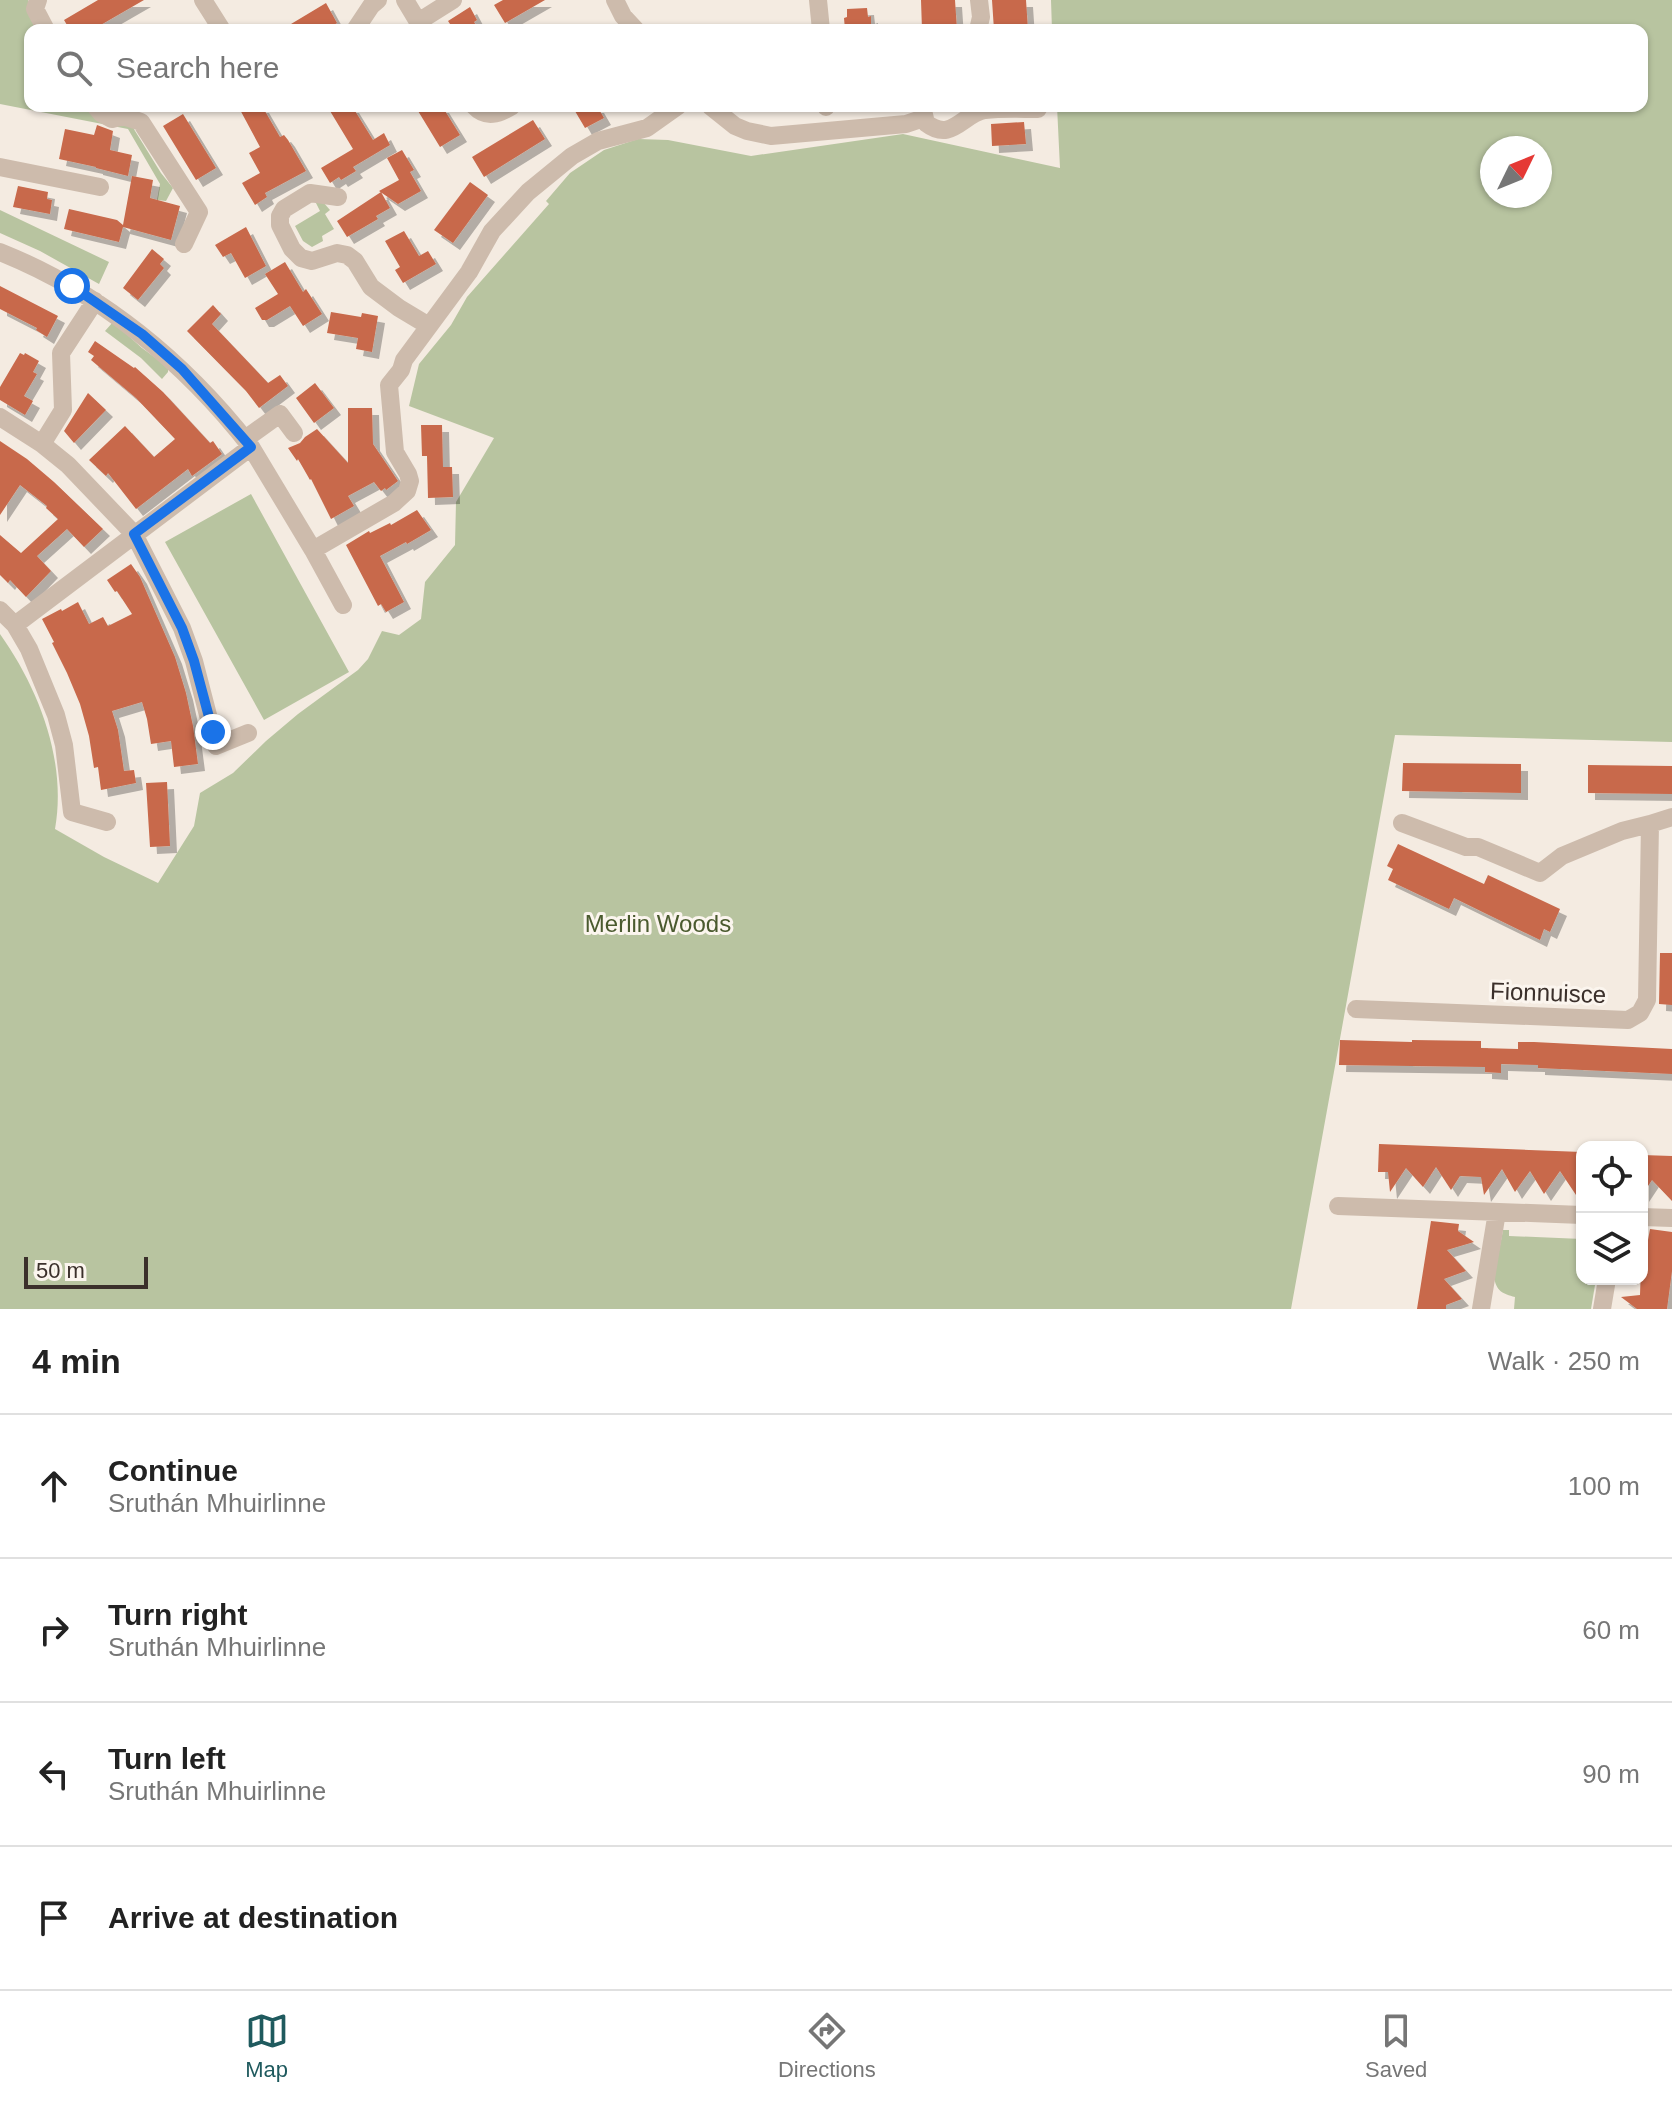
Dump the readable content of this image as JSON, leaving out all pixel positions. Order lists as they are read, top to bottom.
{
  "streets": {
    "street": ["Fionnuisce"]
  },
  "parks": ["Merlin Woods"],
  "scale_bar": "50 m",
  "north": "top right",
  "page": {
    "search": "Search here",
    "scale": "50 m",
    "heading": ["4 min", "Walk · 250 m"],
    "list": [
      ["Continue", "Sruthán Mhuirlinne", "100 m"],
      ["Turn right", "Sruthán Mhuirlinne", "60 m"],
      ["Turn left", "Sruthán Mhuirlinne", "90 m"],
      "Arrive at destination"
    ],
    "nav": ["Map", "Directions", "Saved"]
  }
}
